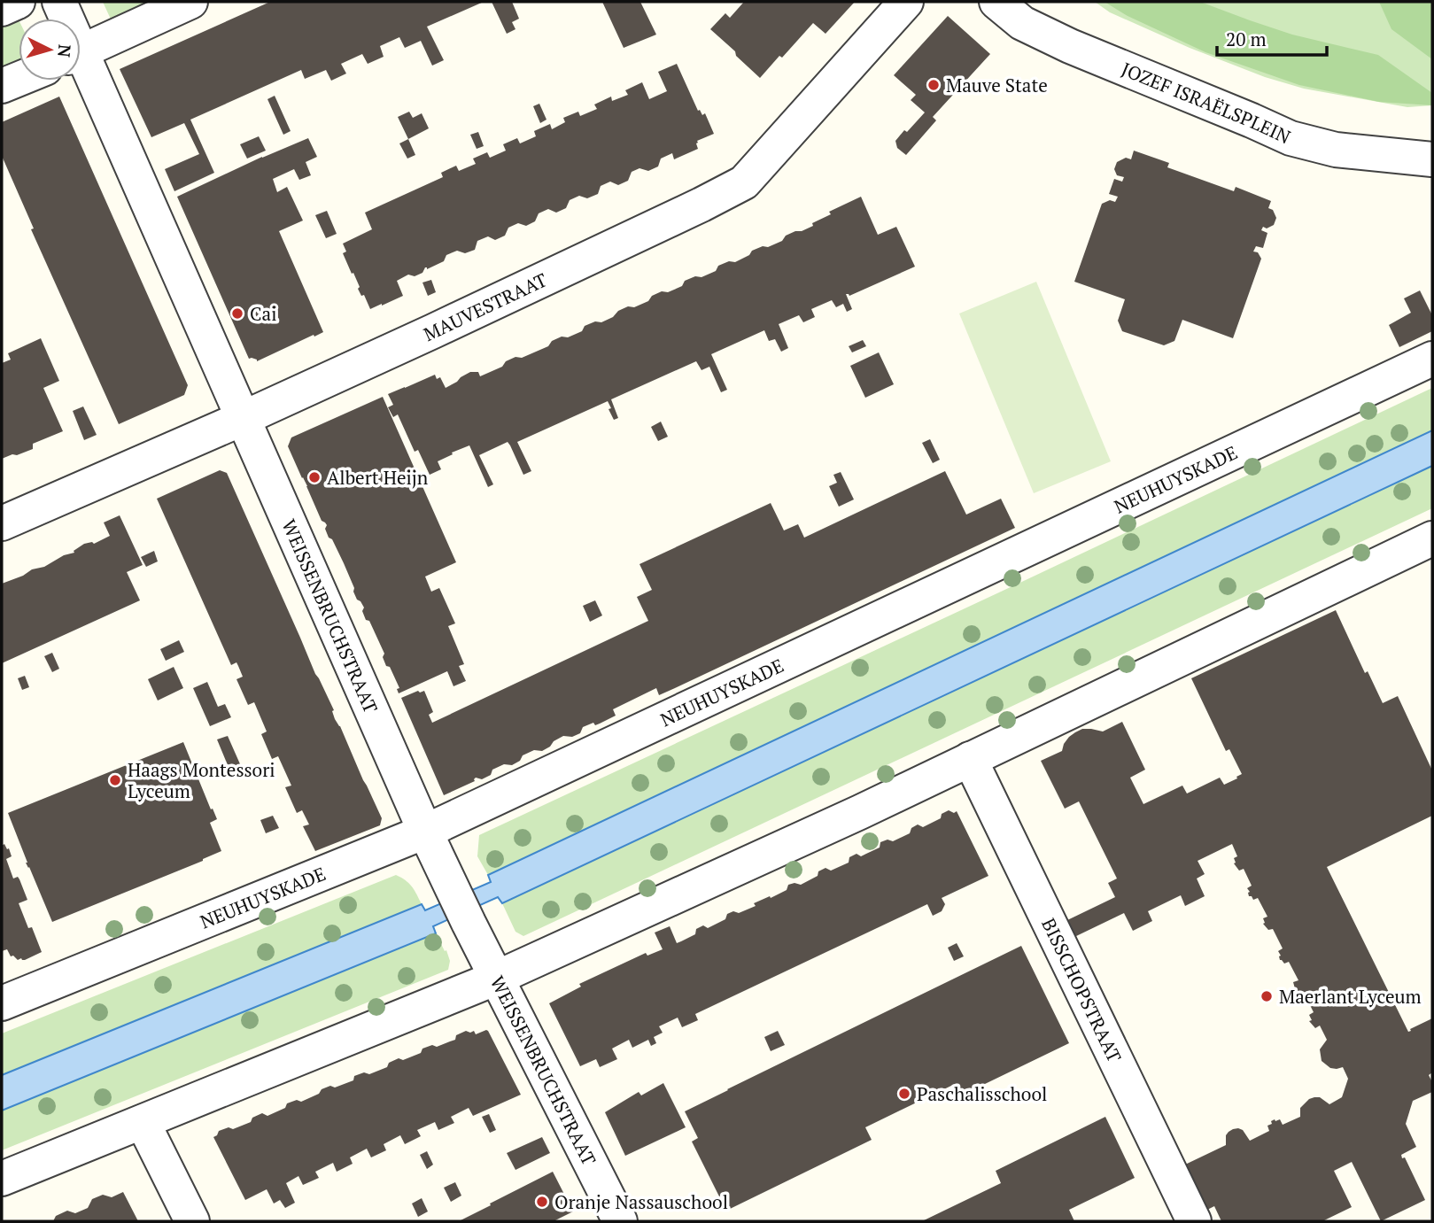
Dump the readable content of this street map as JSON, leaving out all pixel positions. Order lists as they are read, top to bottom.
{
  "streets": {
    "street": [
      "JOZEF ISRAËLSPLEIN",
      "MAUVESTRAAT",
      "NEUHUYSKADE",
      "WEISSENBRUCHSTRAAT",
      "BISSCHOPSTRAAT"
    ]
  },
  "crossings": [
    ["MAUVESTRAAT", "WEISSENBRUCHSTRAAT"],
    ["NEUHUYSKADE", "WEISSENBRUCHSTRAAT"]
  ],
  "places": [
    "Mauve State",
    "Cai",
    "Albert Heijn",
    "Haags Montessori Lyceum",
    "Maerlant Lyceum",
    "Paschalisschool",
    "Oranje Nassauschool"
  ],
  "scale_bar": "20 m",
  "north": "right"
}
